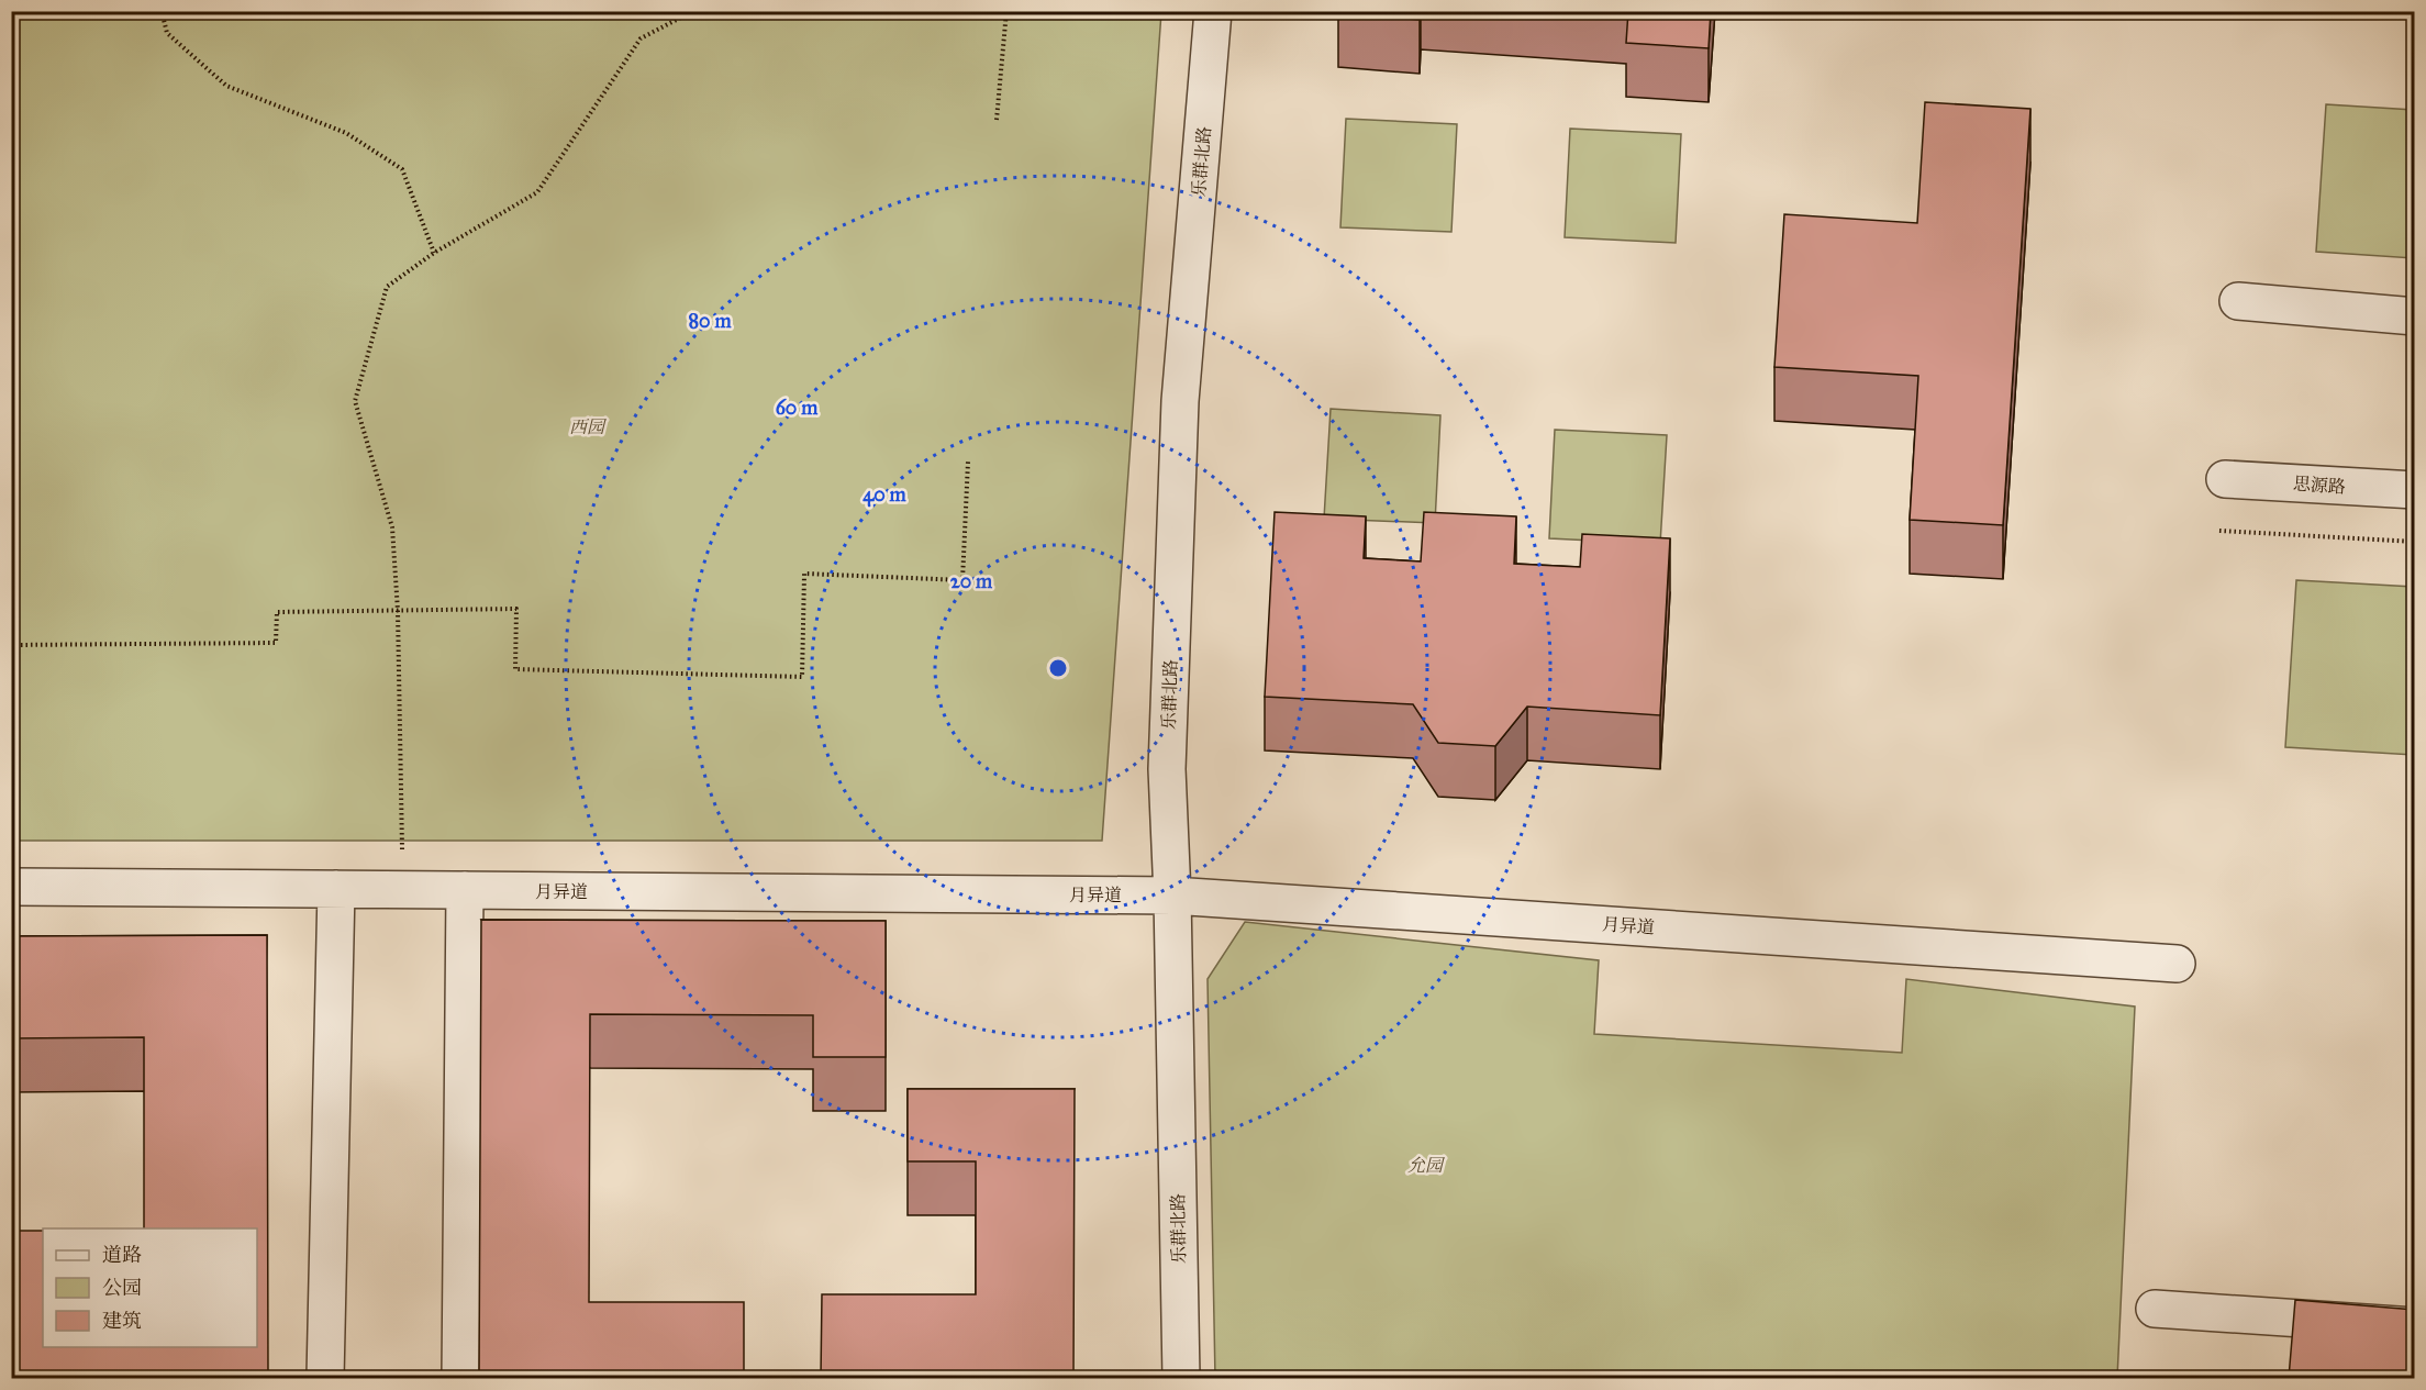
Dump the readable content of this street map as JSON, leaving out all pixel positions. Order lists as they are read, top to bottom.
{
  "streets": {
    "street": ["乐群北路", "思源路", "月异道"]
  },
  "crossings": [
    ["乐群北路", "月异道"]
  ],
  "parks": ["西园", "允园"],
  "legend": ["道路", "公园", "建筑"],
  "rings": [
    "80 m",
    "60 m",
    "40 m",
    "20 m"
  ]
}
